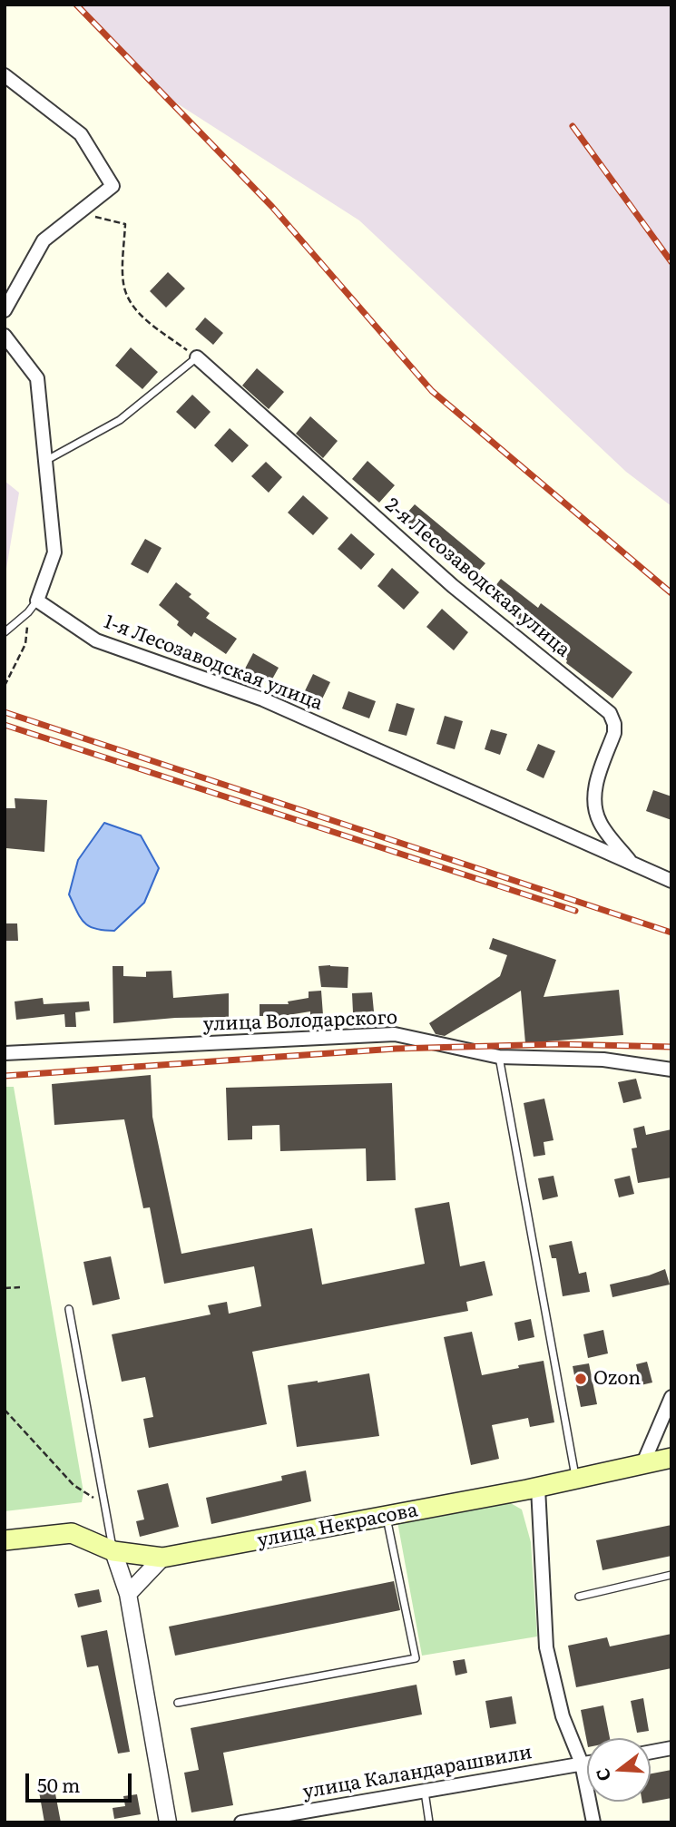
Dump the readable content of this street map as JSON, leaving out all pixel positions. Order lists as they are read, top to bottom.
{
  "streets": {
    "main road": ["улица Некрасова"],
    "street": [
      "2-я Лесозаводская улица",
      "1-я Лесозаводская улица",
      "улица Володарского",
      "улица Каландарашвили"
    ]
  },
  "crossings": [
    ["2-я Лесозаводская улица", "1-я Лесозаводская улица"]
  ],
  "places": ["Ozon"],
  "scale_bar": "50 m",
  "north": "left"
}
